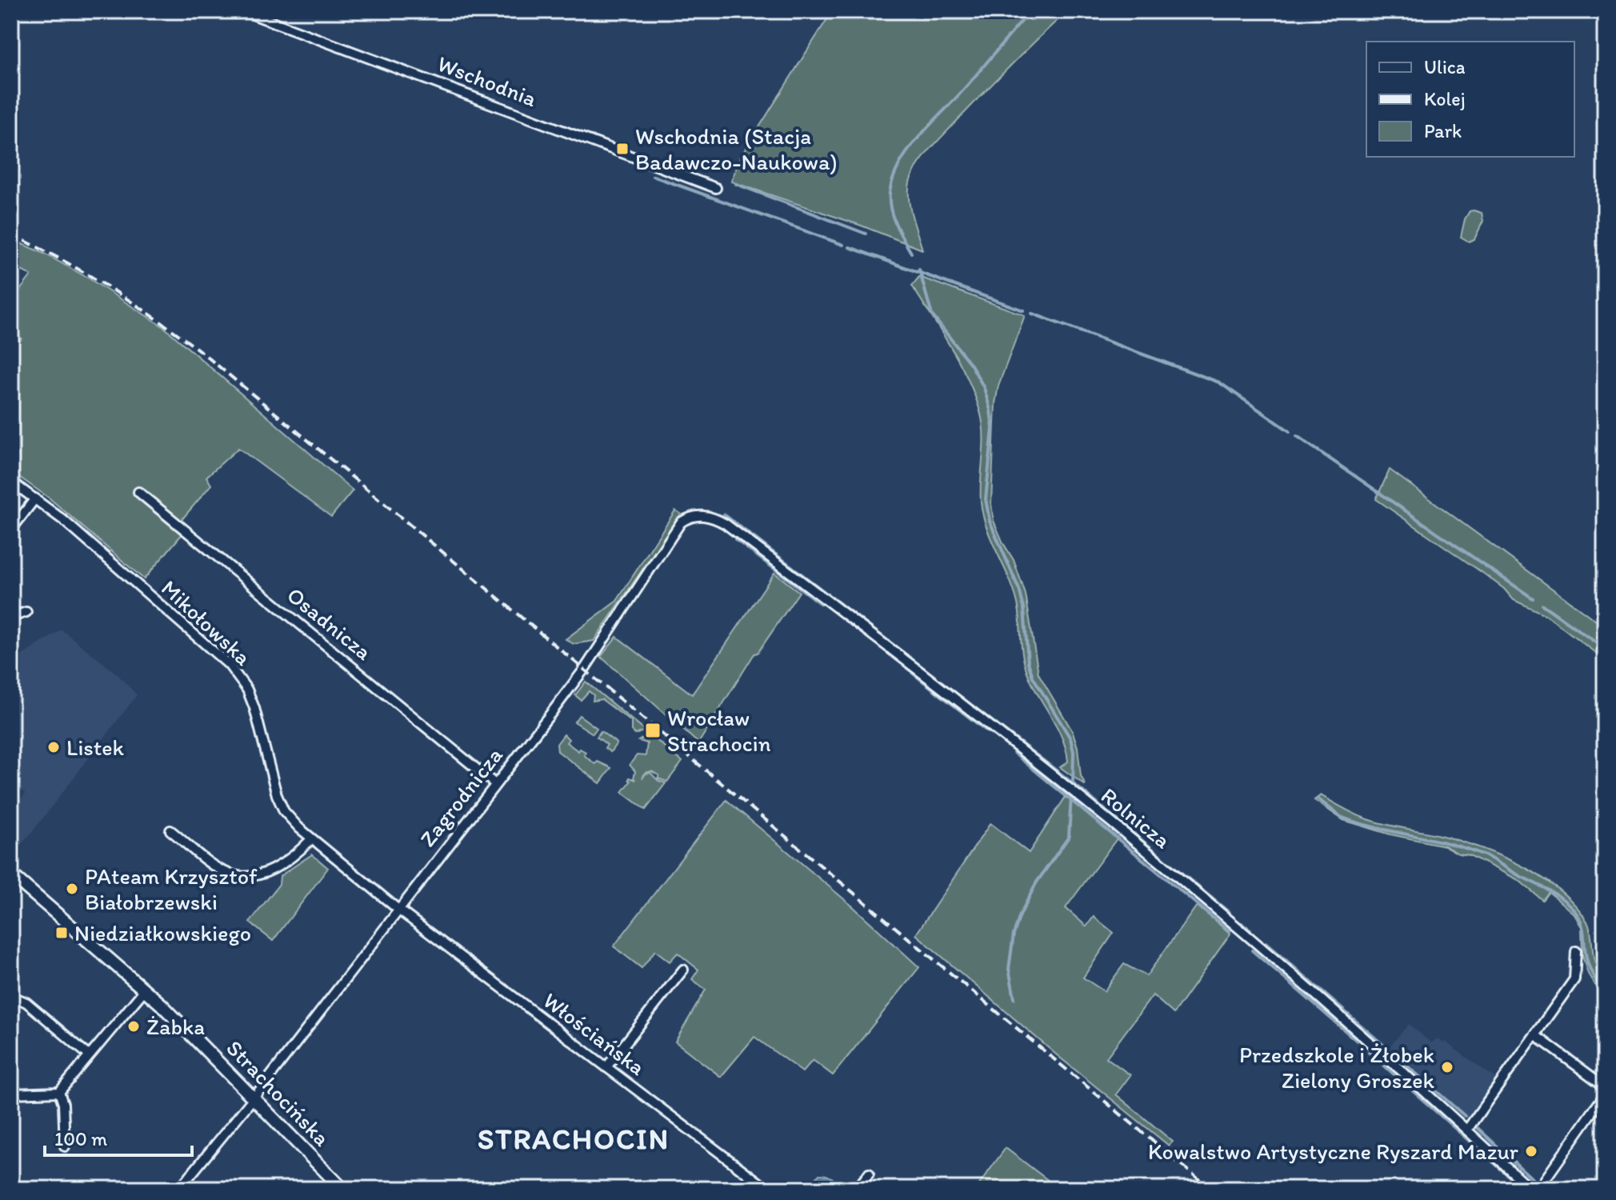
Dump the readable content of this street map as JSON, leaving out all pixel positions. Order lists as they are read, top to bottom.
{
  "streets": {
    "main road": ["Strachocińska"],
    "street": [
      "Wschodnia",
      "Mikołowska",
      "Osadnicza",
      "Zagrodnicza",
      "Rolnicza",
      "Włościańska"
    ]
  },
  "crossings": [
    ["Mikołowska", "Zagrodnicza"],
    ["Mikołowska", "Włościańska"],
    ["Osadnicza", "Zagrodnicza"],
    ["Zagrodnicza", "Rolnicza"],
    ["Zagrodnicza", "Włościańska"],
    ["Zagrodnicza", "Strachocińska"]
  ],
  "districts": ["STRACHOCIN"],
  "places": {
    "transit": ["Wschodnia (Stacja Badawczo-Naukowa)", "Wrocław Strachocin", "Niedziałkowskiego"],
    "other": [
      "Listek",
      "PAteam Krzysztof Białobrzewski",
      "Żabka",
      "Przedszkole i Żłobek Zielony Groszek",
      "Kowalstwo Artystyczne Ryszard Mazur"
    ]
  },
  "legend": ["Ulica", "Kolej", "Park"],
  "scale_bar": "100 m"
}
